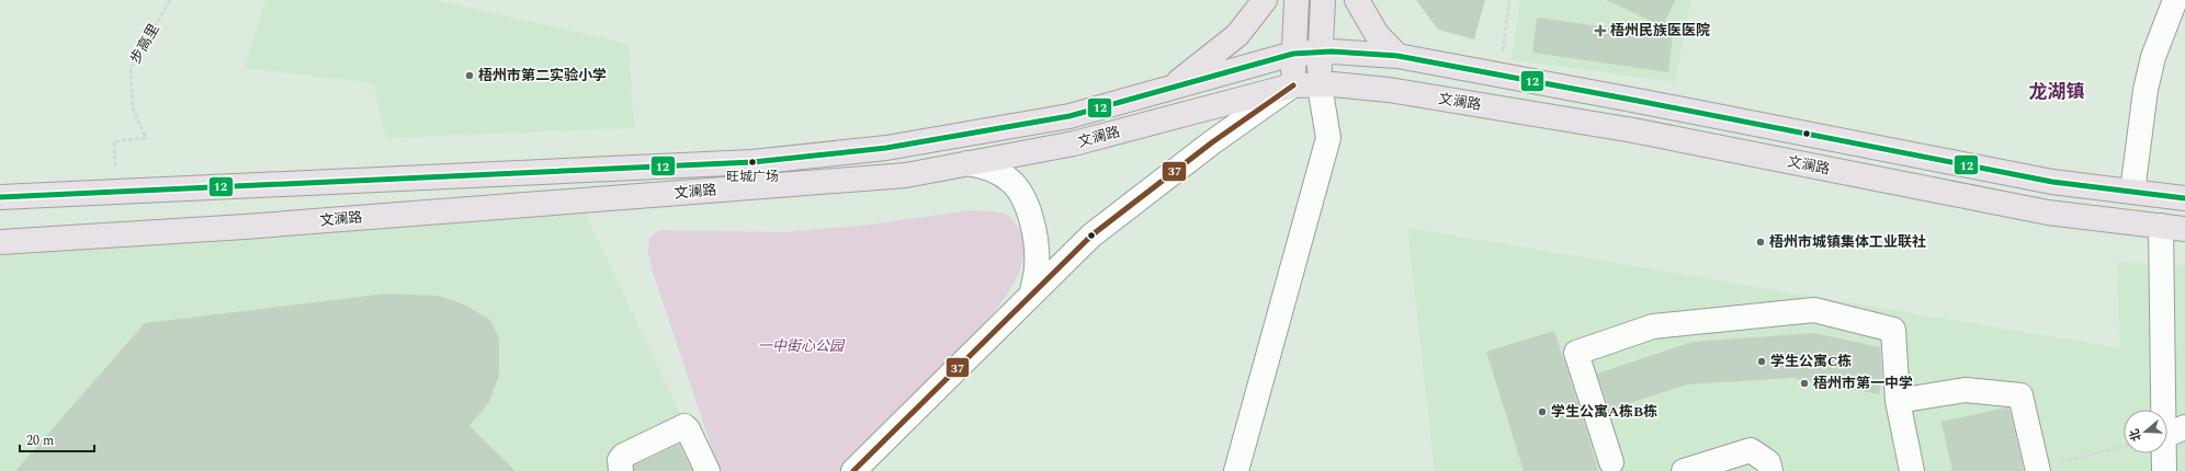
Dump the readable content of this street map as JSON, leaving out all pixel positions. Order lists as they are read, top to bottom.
{
  "streets": {
    "main road": ["文澜路"],
    "path": ["步高里"]
  },
  "crossings": [
    ["步高里", "文澜路"]
  ],
  "districts": ["龙湖镇"],
  "parks": ["一中街心公园"],
  "places": {
    "health": ["梧州民族医医院"],
    "other": [
      "梧州市第二实验小学",
      "旺城广场",
      "梧州市城镇集体工业联社",
      "学生公寓C栋",
      "梧州市第一中学",
      "学生公寓A栋B栋"
    ]
  },
  "lines": ["transit line 12", "transit line 37"],
  "scale_bar": "20 m",
  "north": "left"
}
